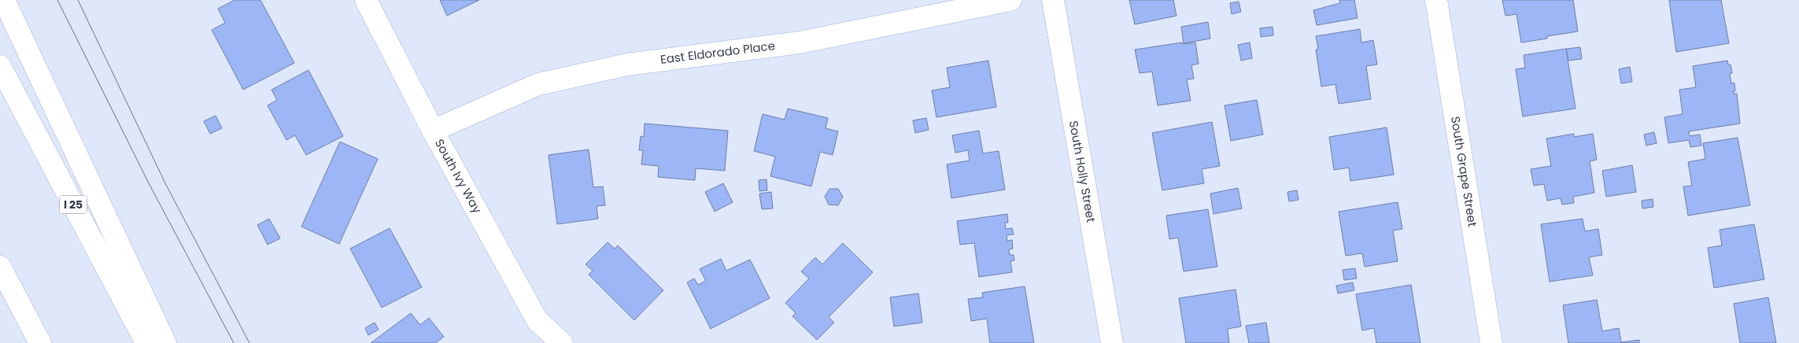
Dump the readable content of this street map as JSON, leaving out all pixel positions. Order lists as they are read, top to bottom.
{
  "streets": {
    "main road": [
      "East Eldorado Place",
      "South Holly Street",
      "South Grape Street",
      "South Ivy Way",
      "I 25"
    ]
  },
  "crossings": [
    ["East Eldorado Place", "South Ivy Way"]
  ]
}
